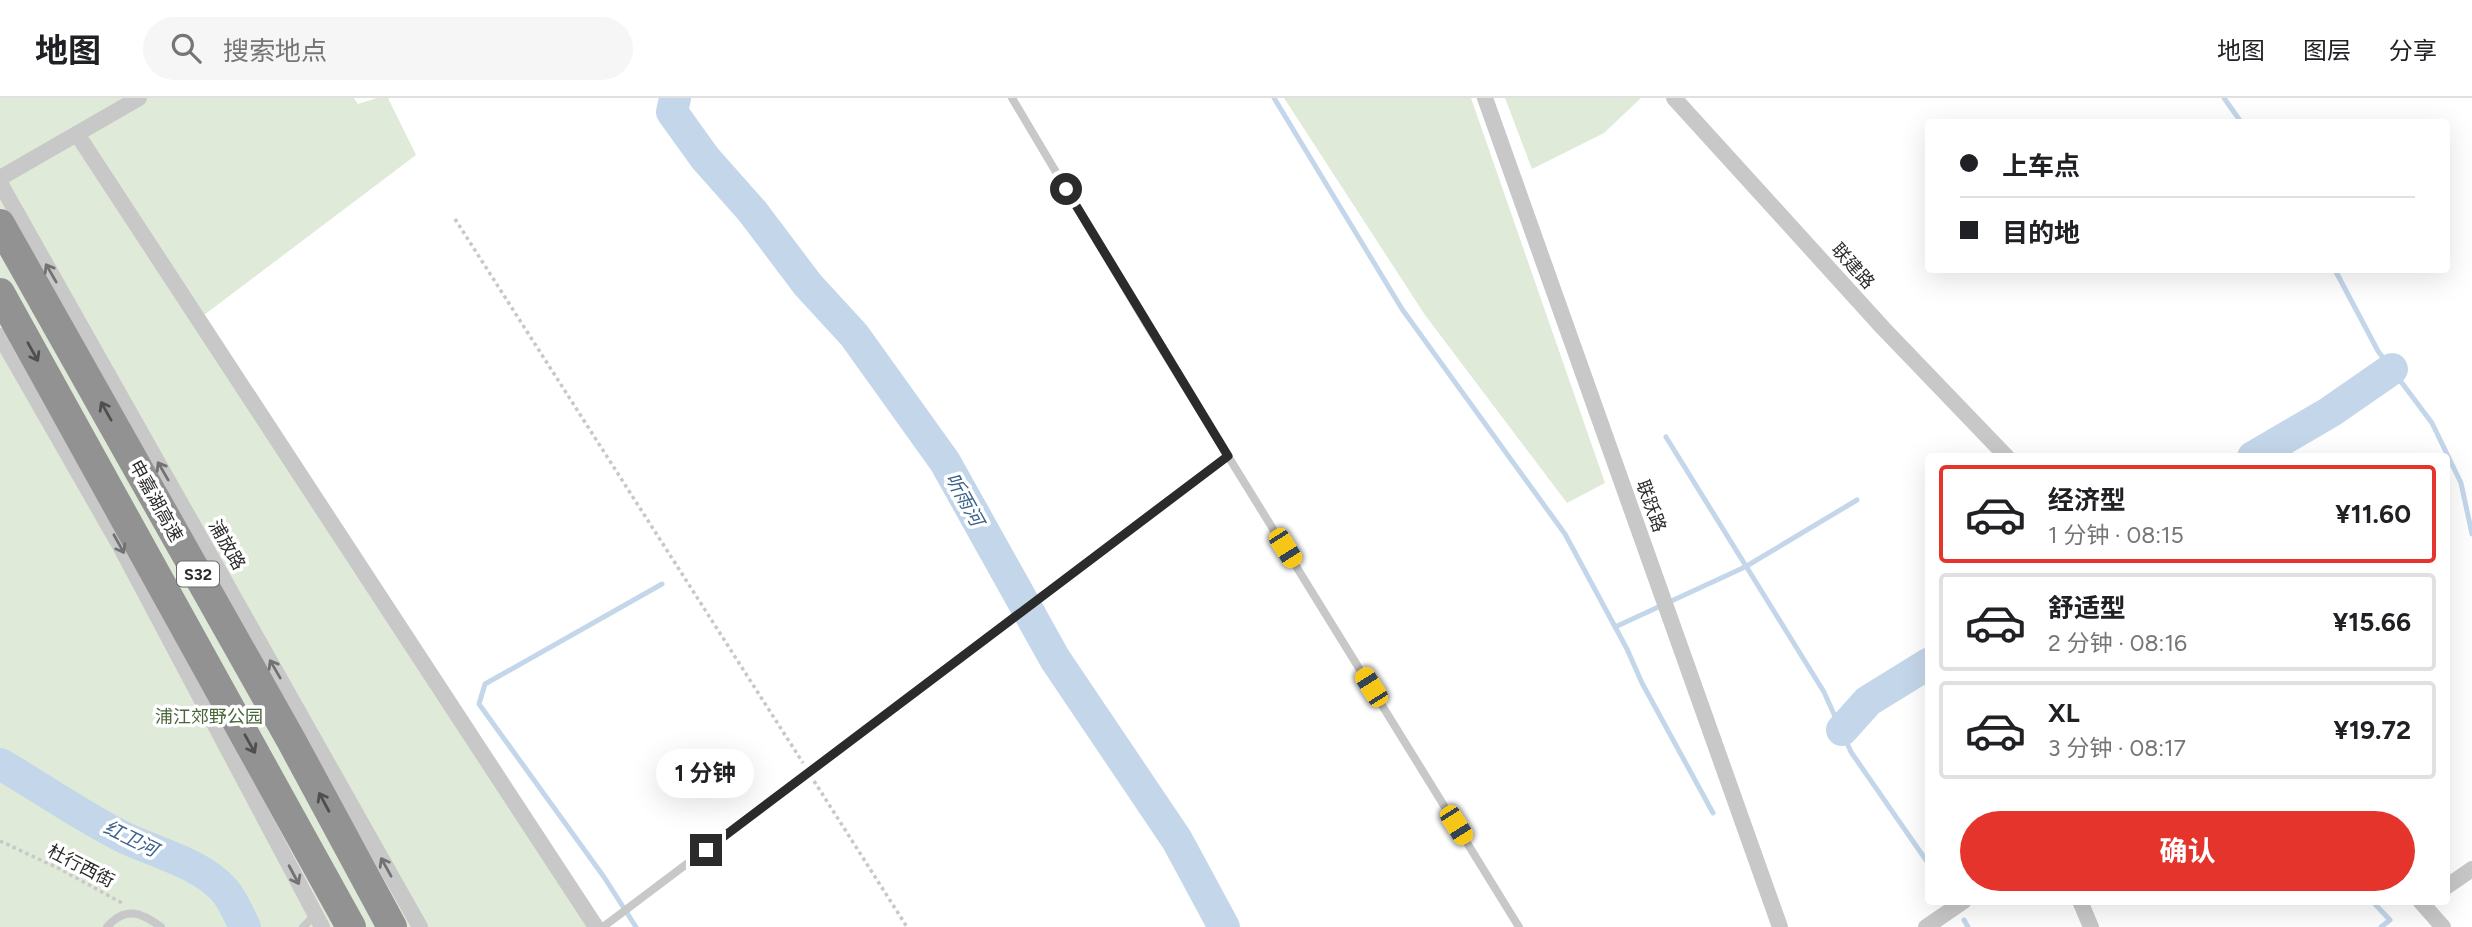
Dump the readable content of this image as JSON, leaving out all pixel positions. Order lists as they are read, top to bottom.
{
  "streets": {
    "highway": ["申嘉湖高速", "S32"],
    "street": ["联建路", "联跃路", "浦放路"],
    "path": ["杜行西街"]
  },
  "water": ["听雨河", "红卫河"],
  "parks": ["浦江郊野公园"],
  "page": {
    "header": "地图",
    "search": "搜索地点",
    "nav": ["地图", "图层", "分享"],
    "banner": ["上车点", "目的地"],
    "list": [
      {
        "name": "经济型",
        "note": "1 分钟 · 08:15",
        "value": "¥11.60"
      },
      {
        "name": "舒适型",
        "note": "2 分钟 · 08:16",
        "value": "¥15.66"
      },
      {
        "name": "XL",
        "note": "3 分钟 · 08:17",
        "value": "¥19.72"
      }
    ],
    "bubble": "1 分钟",
    "buttons": "确认"
  }
}
